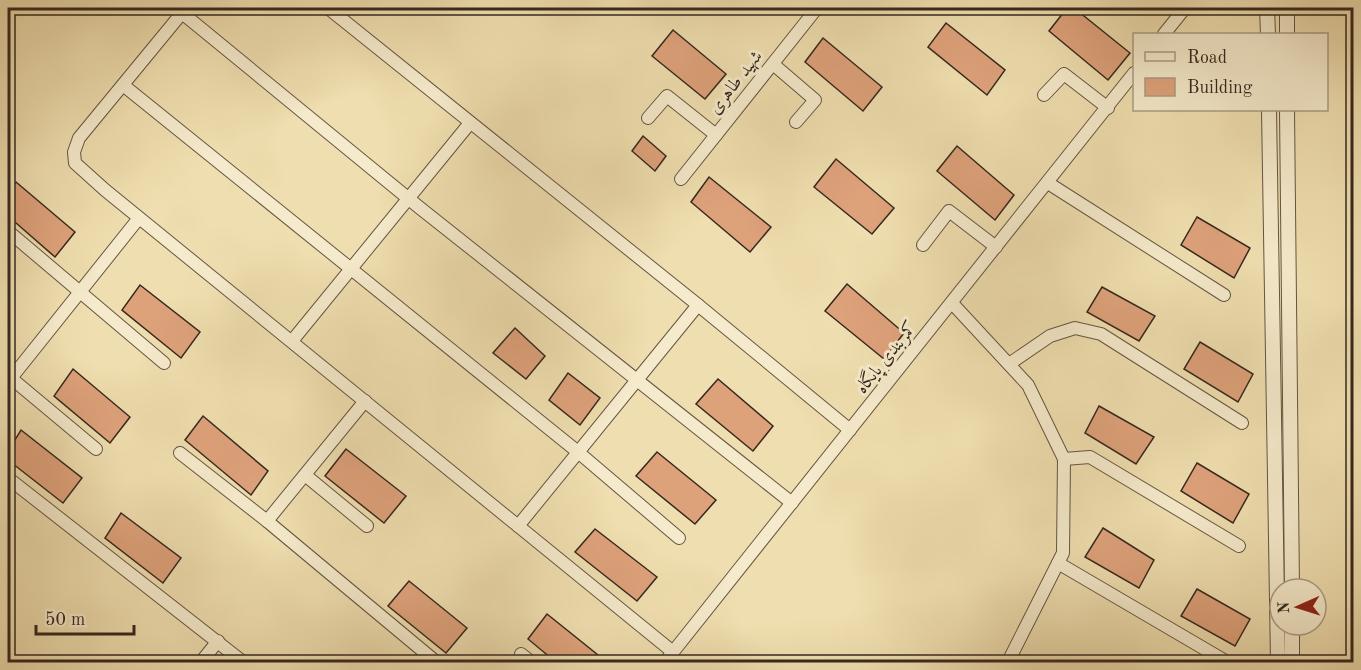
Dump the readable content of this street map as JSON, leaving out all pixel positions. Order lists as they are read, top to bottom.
{
  "streets": {
    "street": ["شهید طاهری", "کمربندی پایگاه"]
  },
  "legend": ["Road", "Building"],
  "scale_bar": "50 m",
  "north": "left"
}
